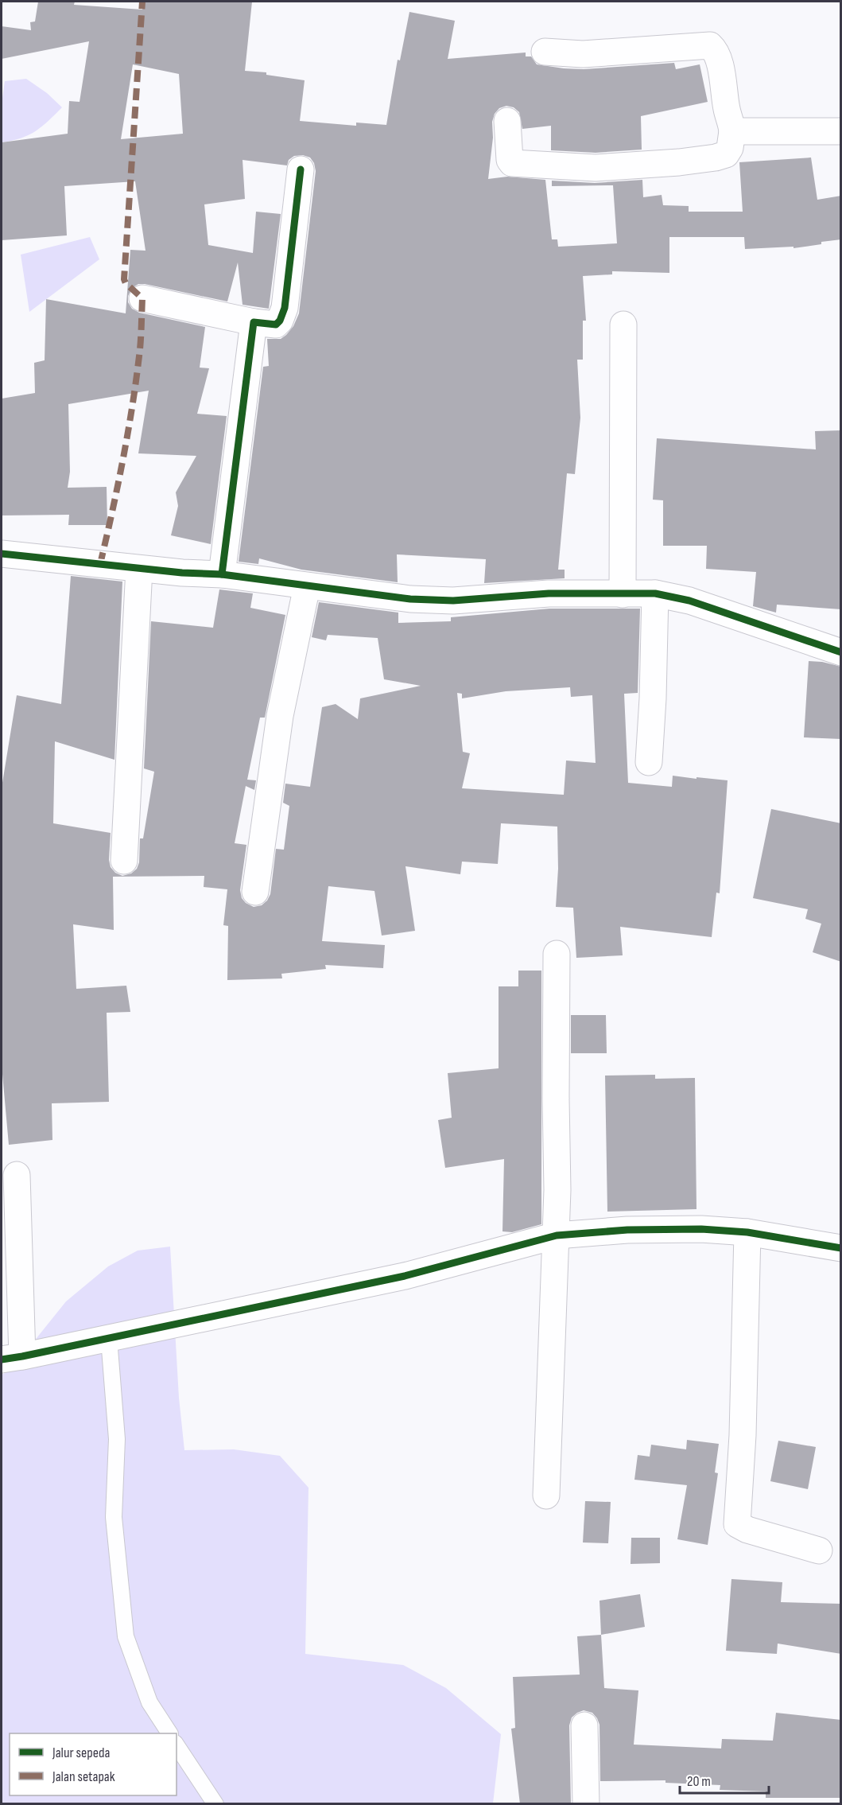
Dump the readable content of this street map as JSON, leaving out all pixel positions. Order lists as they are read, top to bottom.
{
  "legend": ["Jalur sepeda", "Jalan setapak"],
  "scale_bar": "20 m"
}
